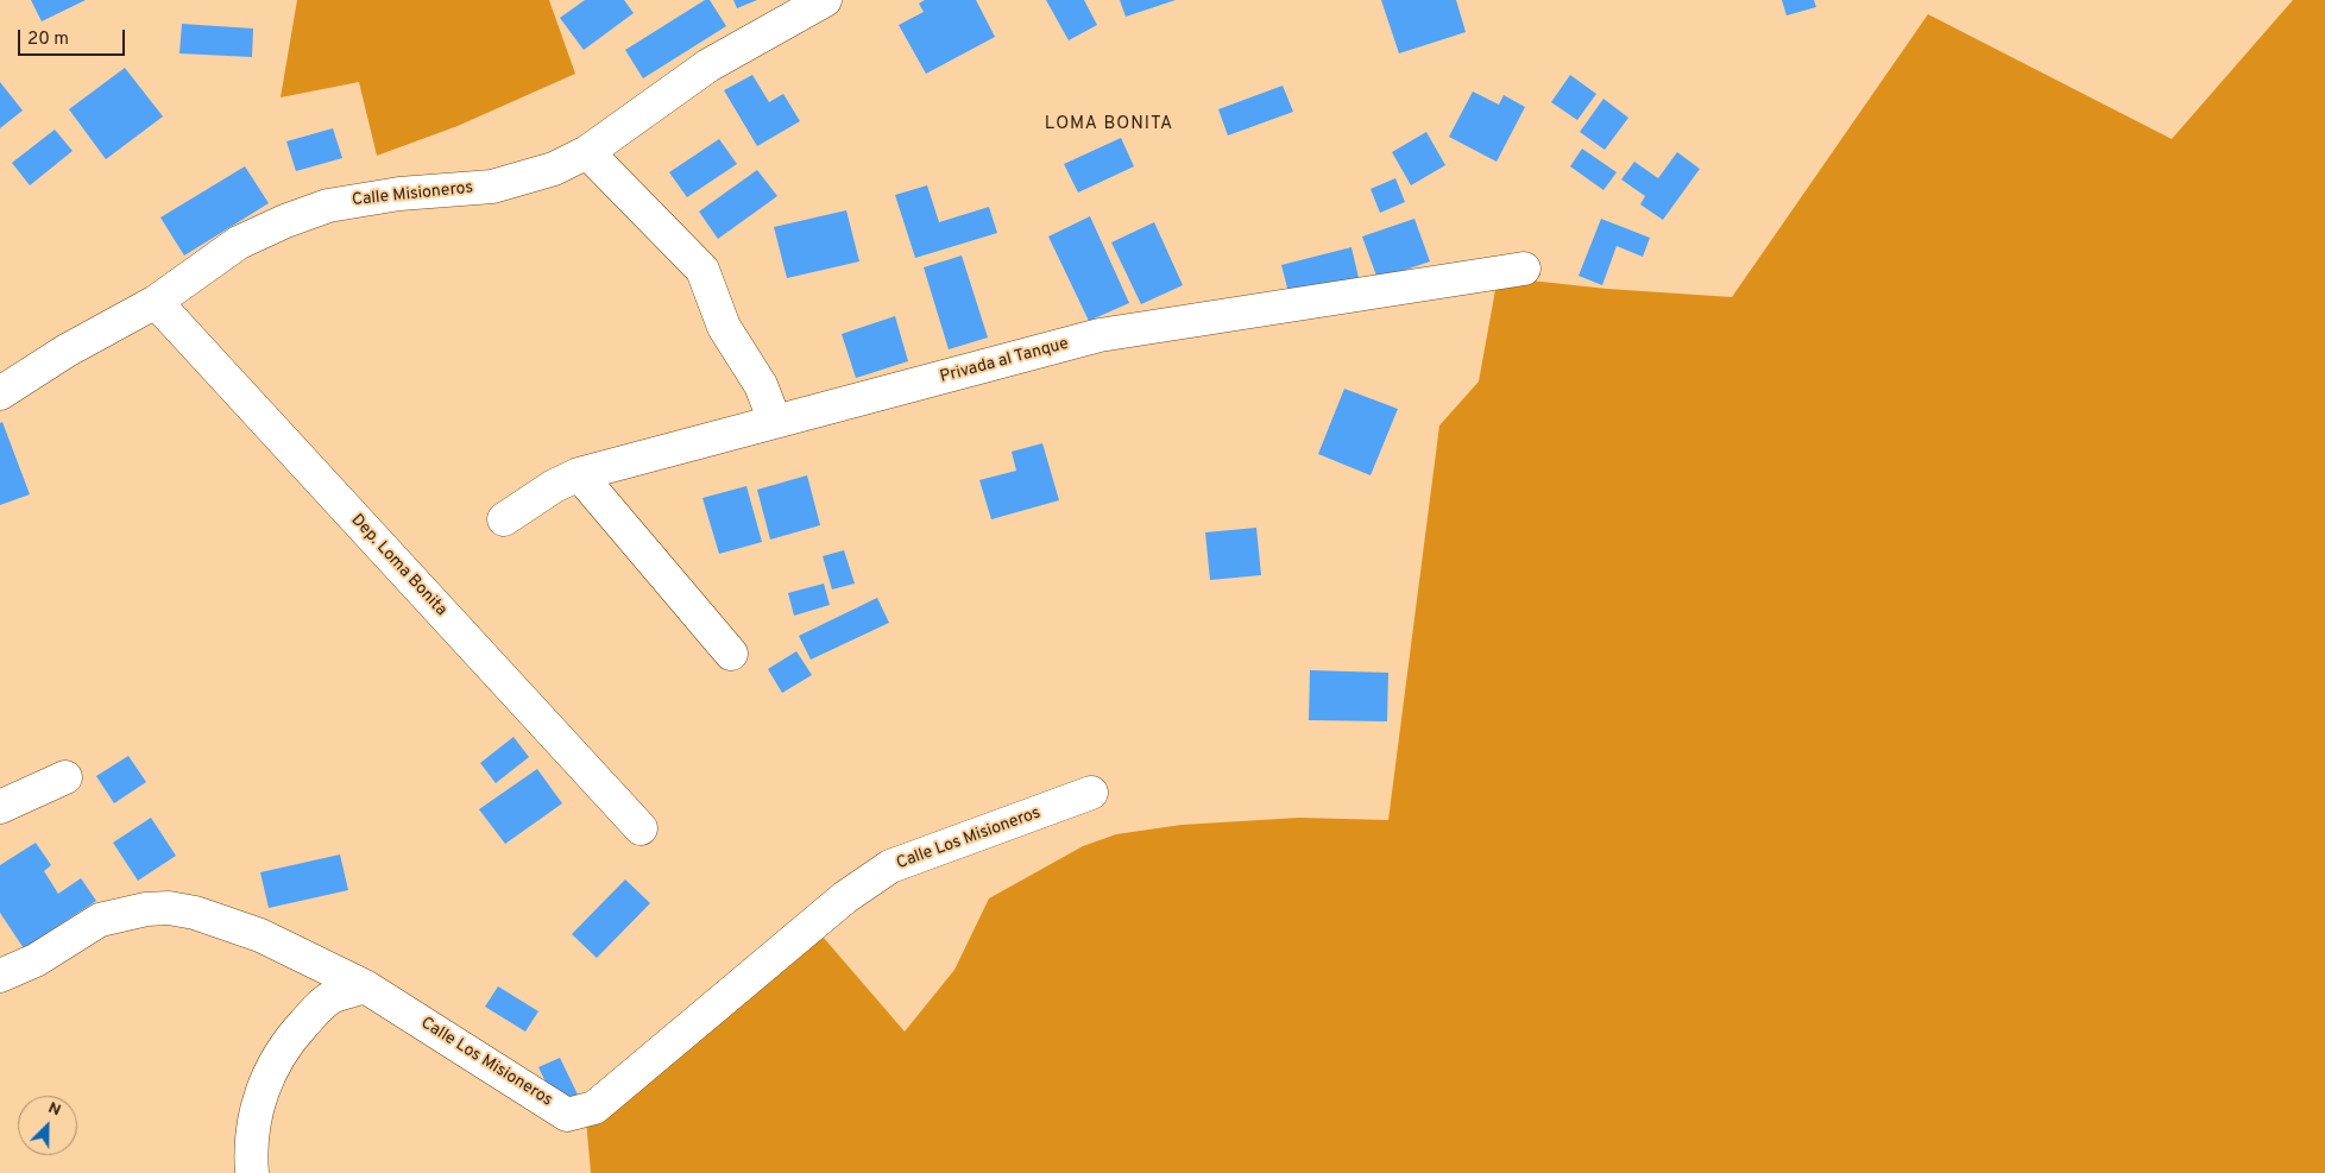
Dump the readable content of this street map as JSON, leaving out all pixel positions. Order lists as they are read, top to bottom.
{
  "streets": {
    "street": [
      "Calle Misioneros",
      "Privada al Tanque",
      "Dep. Loma Bonita",
      "Calle Los Misioneros"
    ]
  },
  "crossings": [
    ["Calle Misioneros", "Dep. Loma Bonita"]
  ],
  "districts": ["LOMA BONITA"],
  "scale_bar": "20 m",
  "north": "top right"
}
